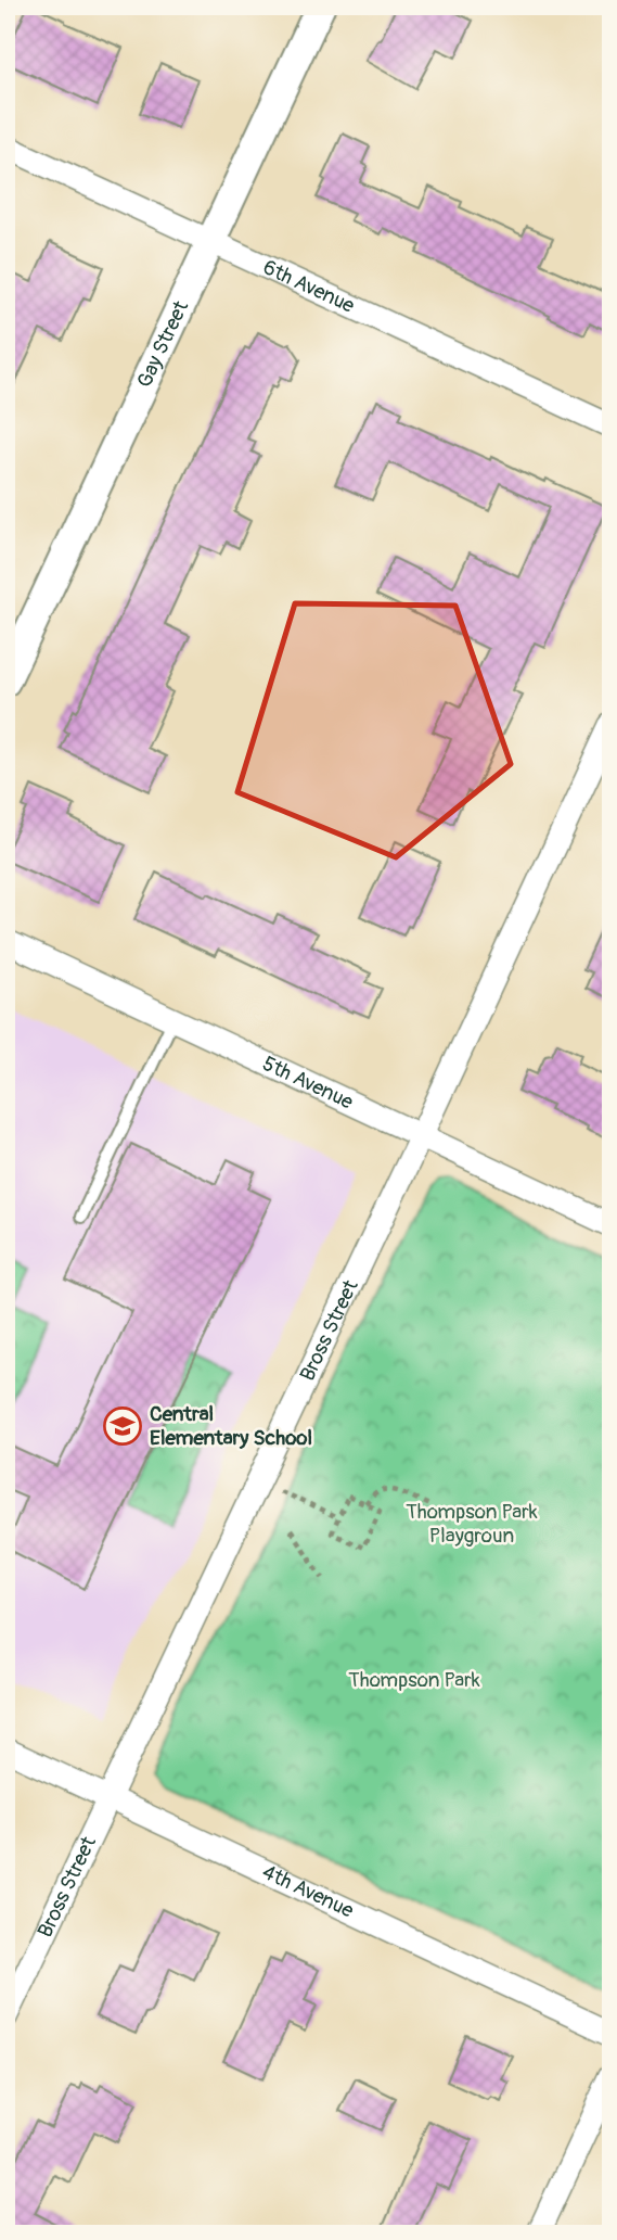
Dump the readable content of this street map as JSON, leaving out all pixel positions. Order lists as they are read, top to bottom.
{
  "streets": {
    "street": [
      "6th Avenue",
      "Gay Street",
      "5th Avenue",
      "Bross Street",
      "4th Avenue"
    ]
  },
  "crossings": [
    ["6th Avenue", "Gay Street"],
    ["5th Avenue", "Bross Street"],
    ["Bross Street", "4th Avenue"]
  ],
  "parks": ["Thompson Park Playgroun", "Thompson Park"],
  "places": {
    "school or university": ["Central Elementary School"]
  }
}
